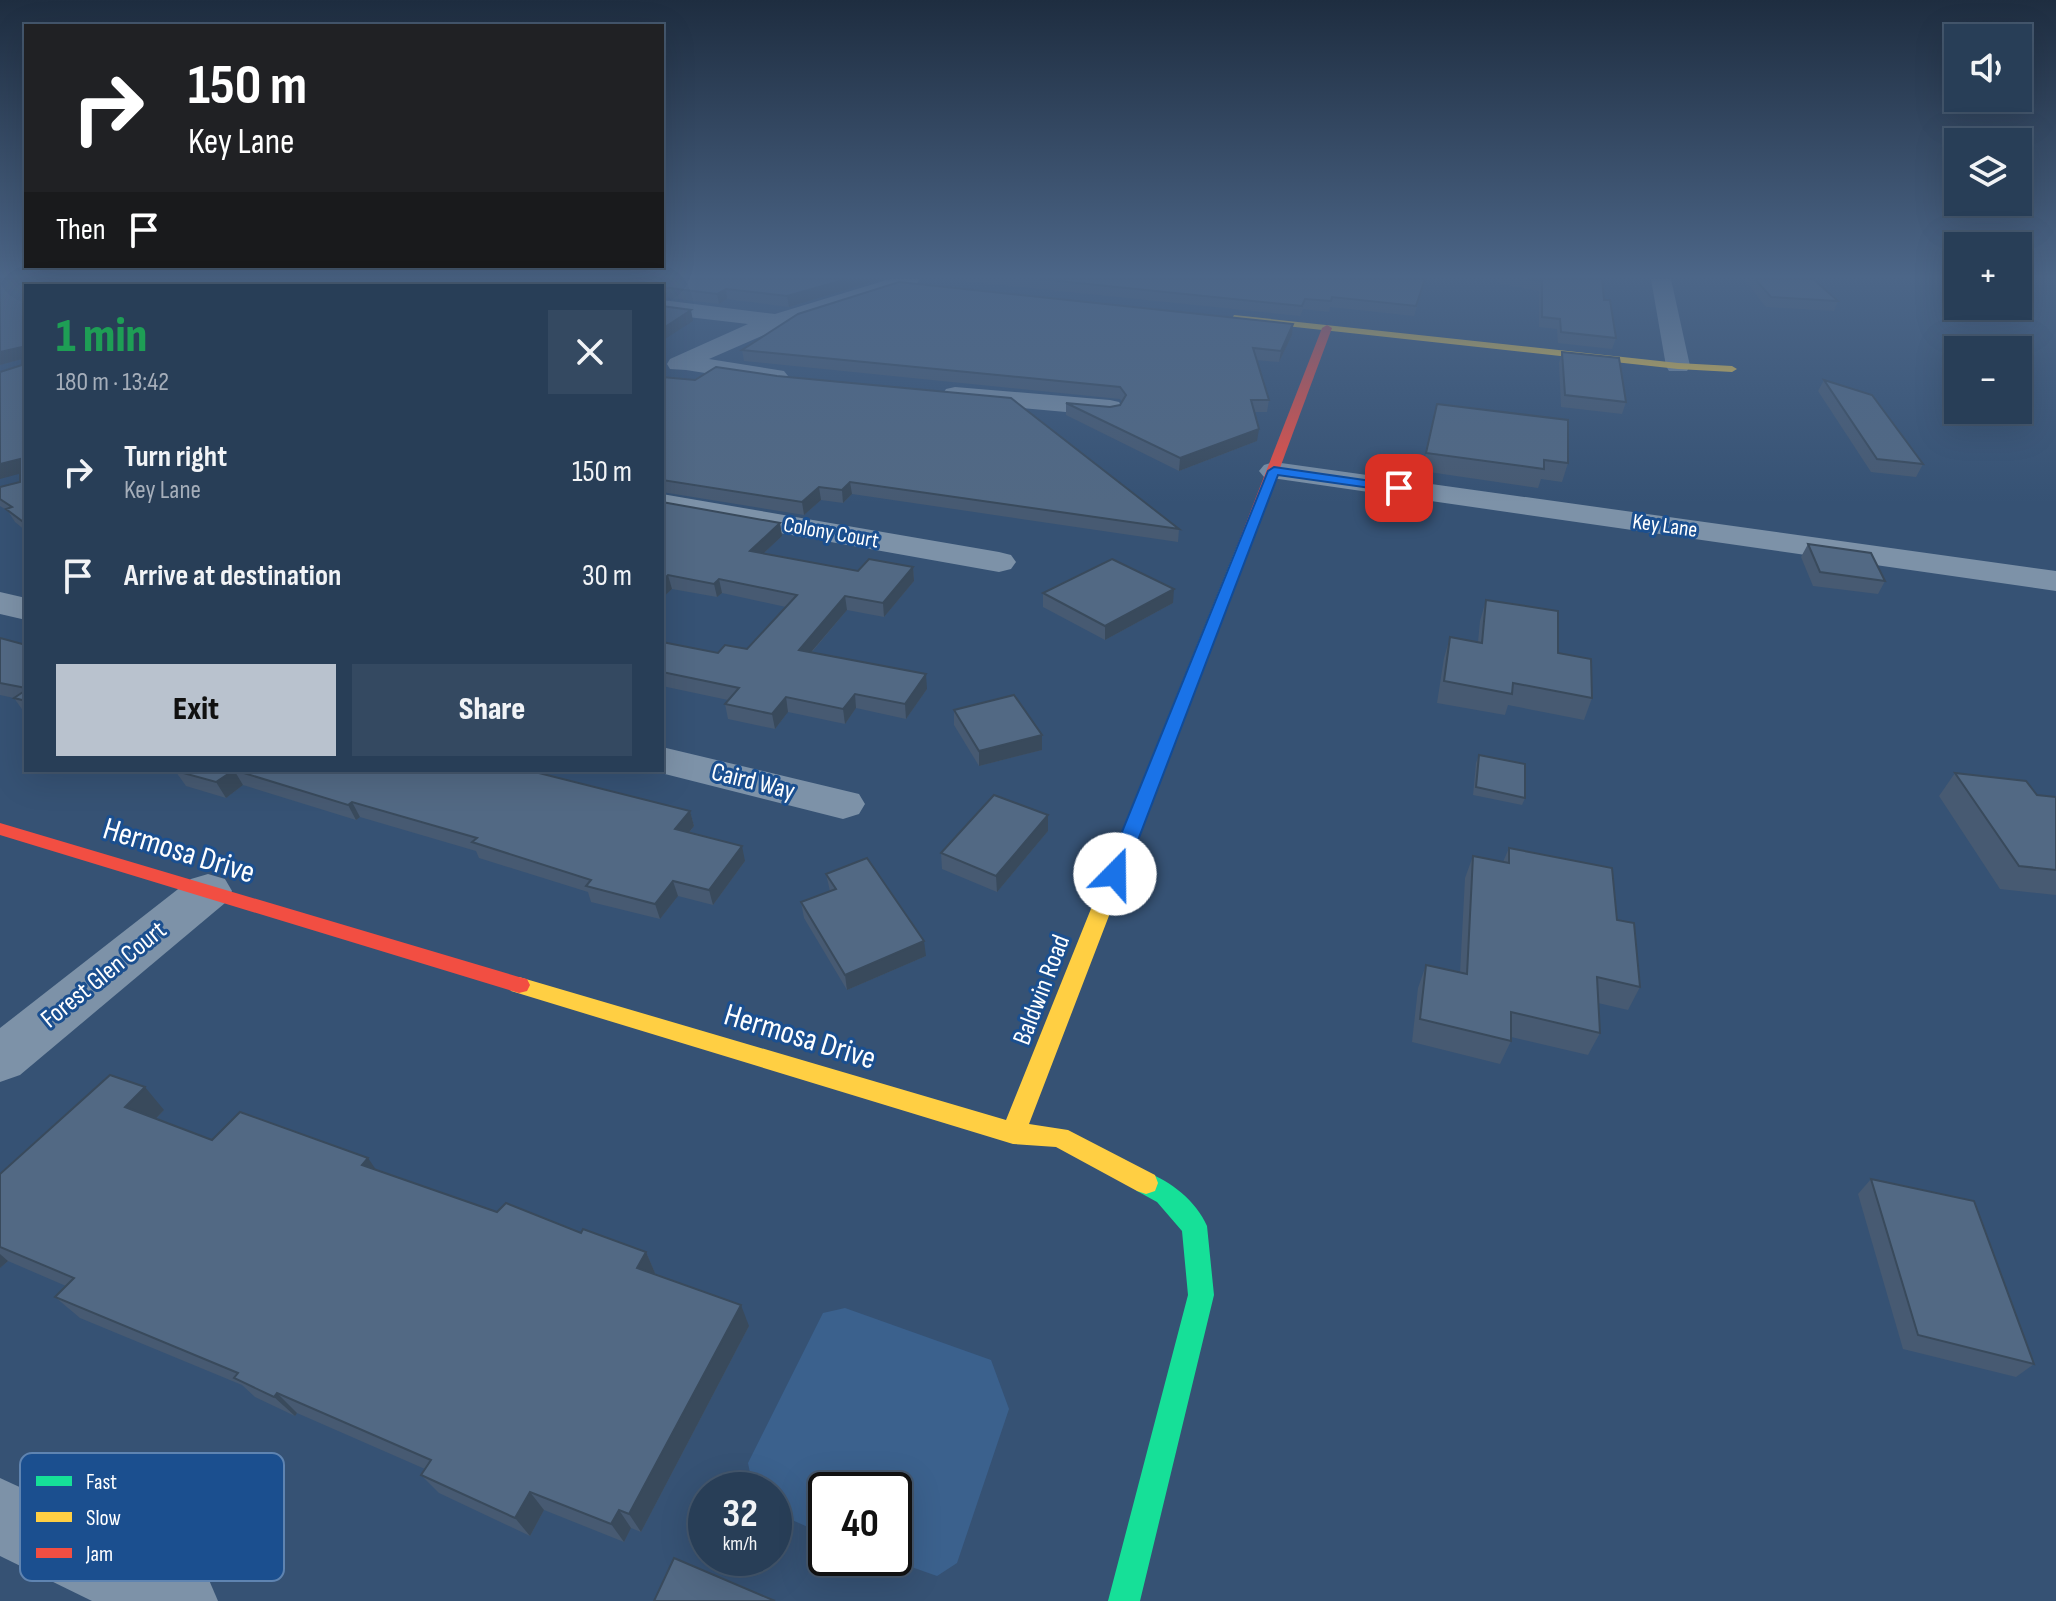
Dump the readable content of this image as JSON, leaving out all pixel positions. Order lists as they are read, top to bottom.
{
  "streets": {
    "street": [
      "Key Lane",
      "Colony Court",
      "Caird Way",
      "Hermosa Drive",
      "Forest Glen Court",
      "Baldwin Road"
    ]
  },
  "crossings": [
    ["Key Lane", "Baldwin Road"],
    ["Hermosa Drive", "Forest Glen Court"],
    ["Hermosa Drive", "Baldwin Road"]
  ],
  "legend": ["Fast", "Slow", "Jam"],
  "page": {
    "map_buttons": ["+", "−"],
    "turn": ["150 m", "Key Lane"],
    "then": "Then",
    "heading": ["1 min", "180 m · 13:42"],
    "list": [
      {
        "name": "Turn right",
        "note": "Key Lane",
        "value": "150 m"
      },
      {
        "name": "Arrive at destination",
        "value": "30 m"
      }
    ],
    "buttons": ["Exit", "Share"],
    "speed": "32 km/h",
    "limit": "40"
  }
}
